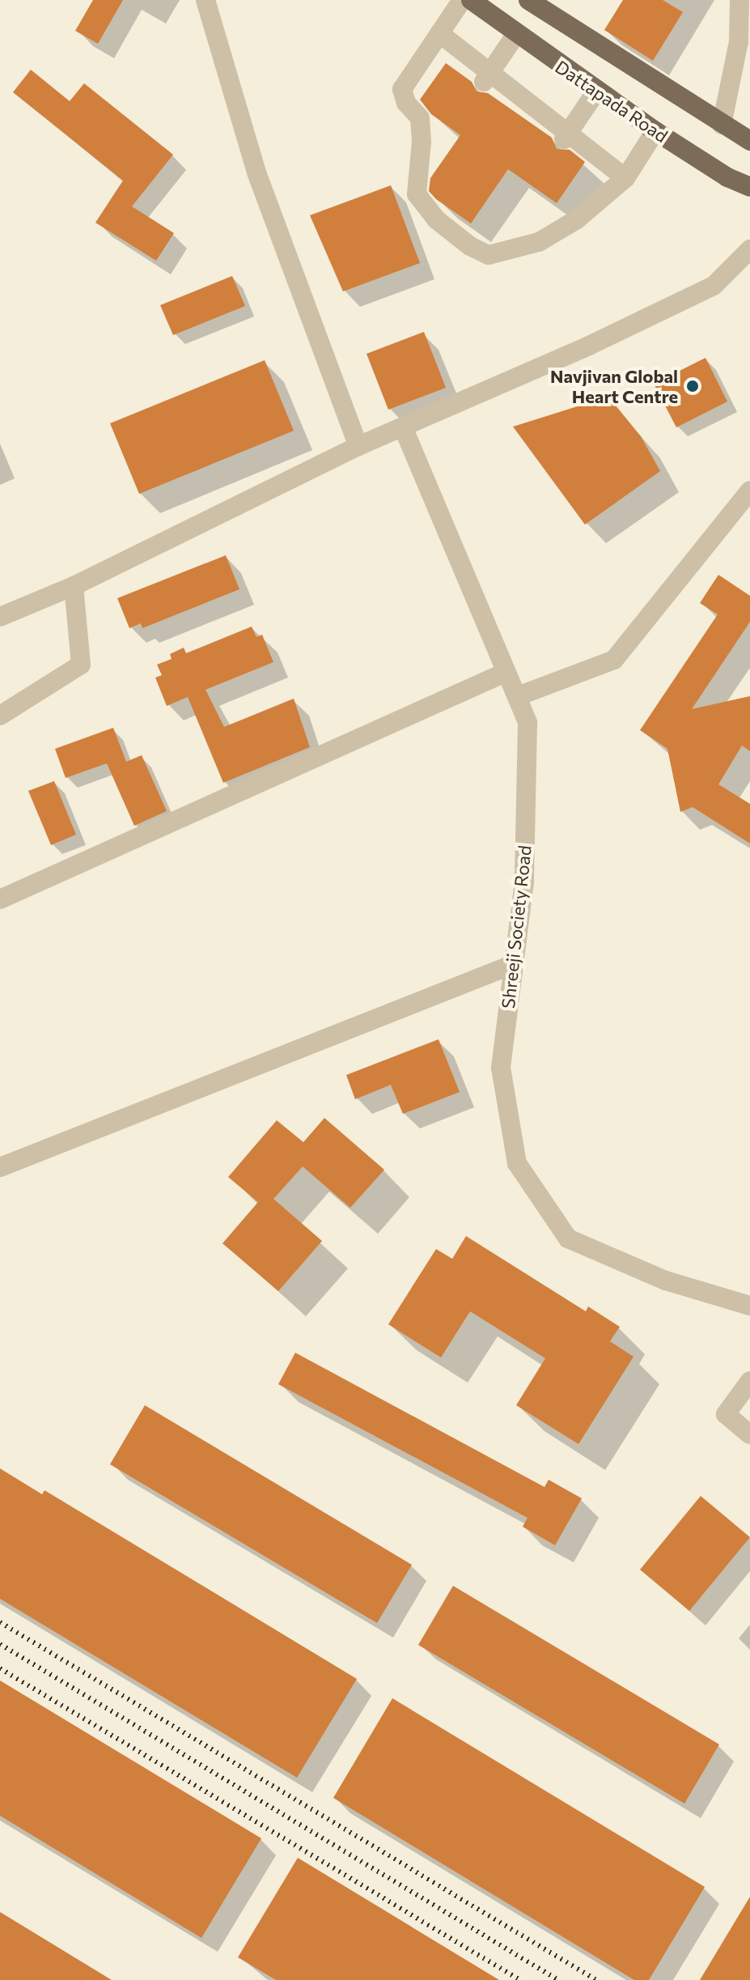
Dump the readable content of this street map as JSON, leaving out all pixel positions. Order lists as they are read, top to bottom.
{
  "streets": {
    "main road": ["Dattapada Road"],
    "street": ["Shreeji Society Road"]
  },
  "places": ["Navjivan Global Heart Centre"]
}
